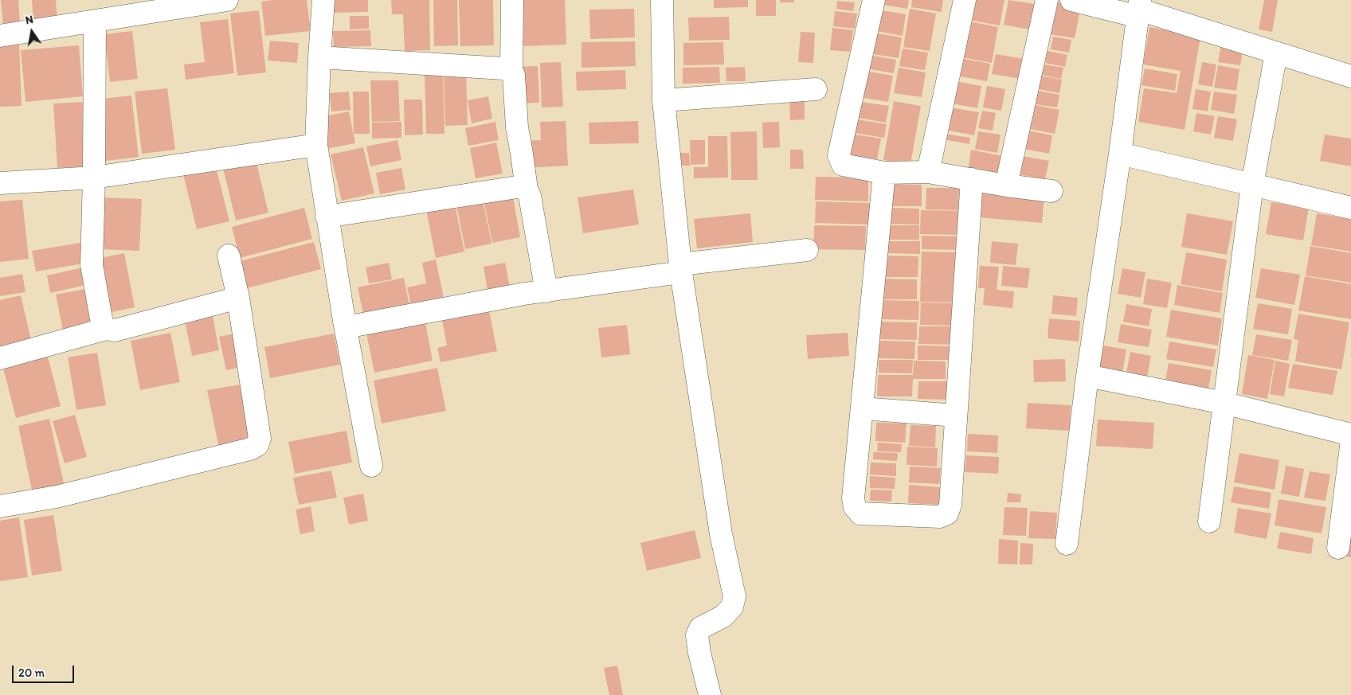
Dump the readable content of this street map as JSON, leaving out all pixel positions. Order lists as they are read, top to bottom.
{
  "scale_bar": "20 m",
  "north": "top"
}
